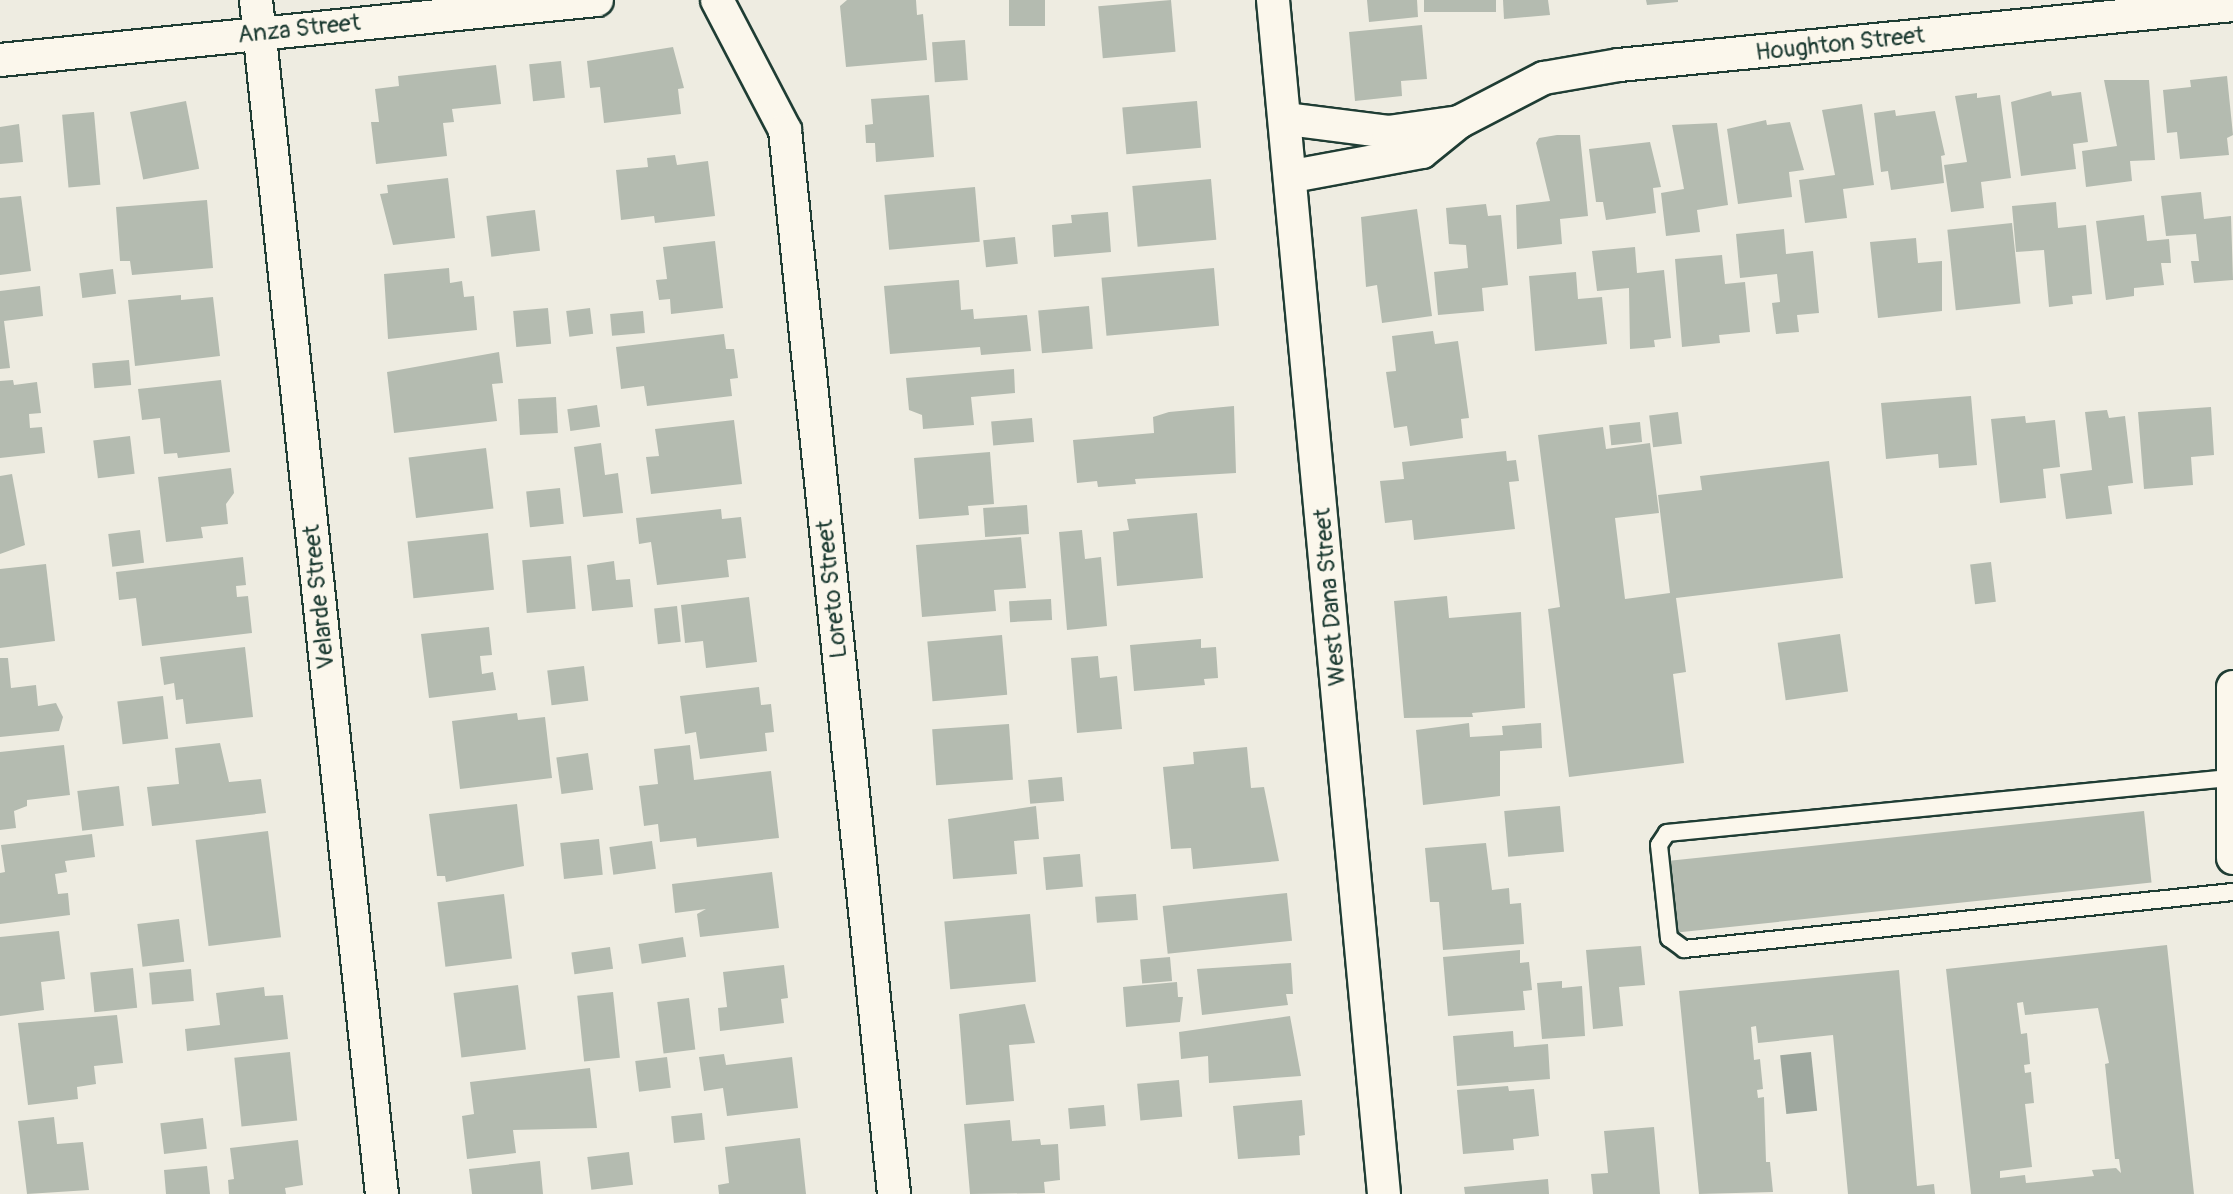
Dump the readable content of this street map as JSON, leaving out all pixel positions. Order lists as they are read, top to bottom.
{
  "streets": {
    "street": [
      "Anza Street",
      "Houghton Street",
      "Loreto Street",
      "Velarde Street",
      "West Dana Street"
    ]
  },
  "crossings": [
    ["Anza Street", "Velarde Street"],
    ["Houghton Street", "West Dana Street"]
  ]
}
